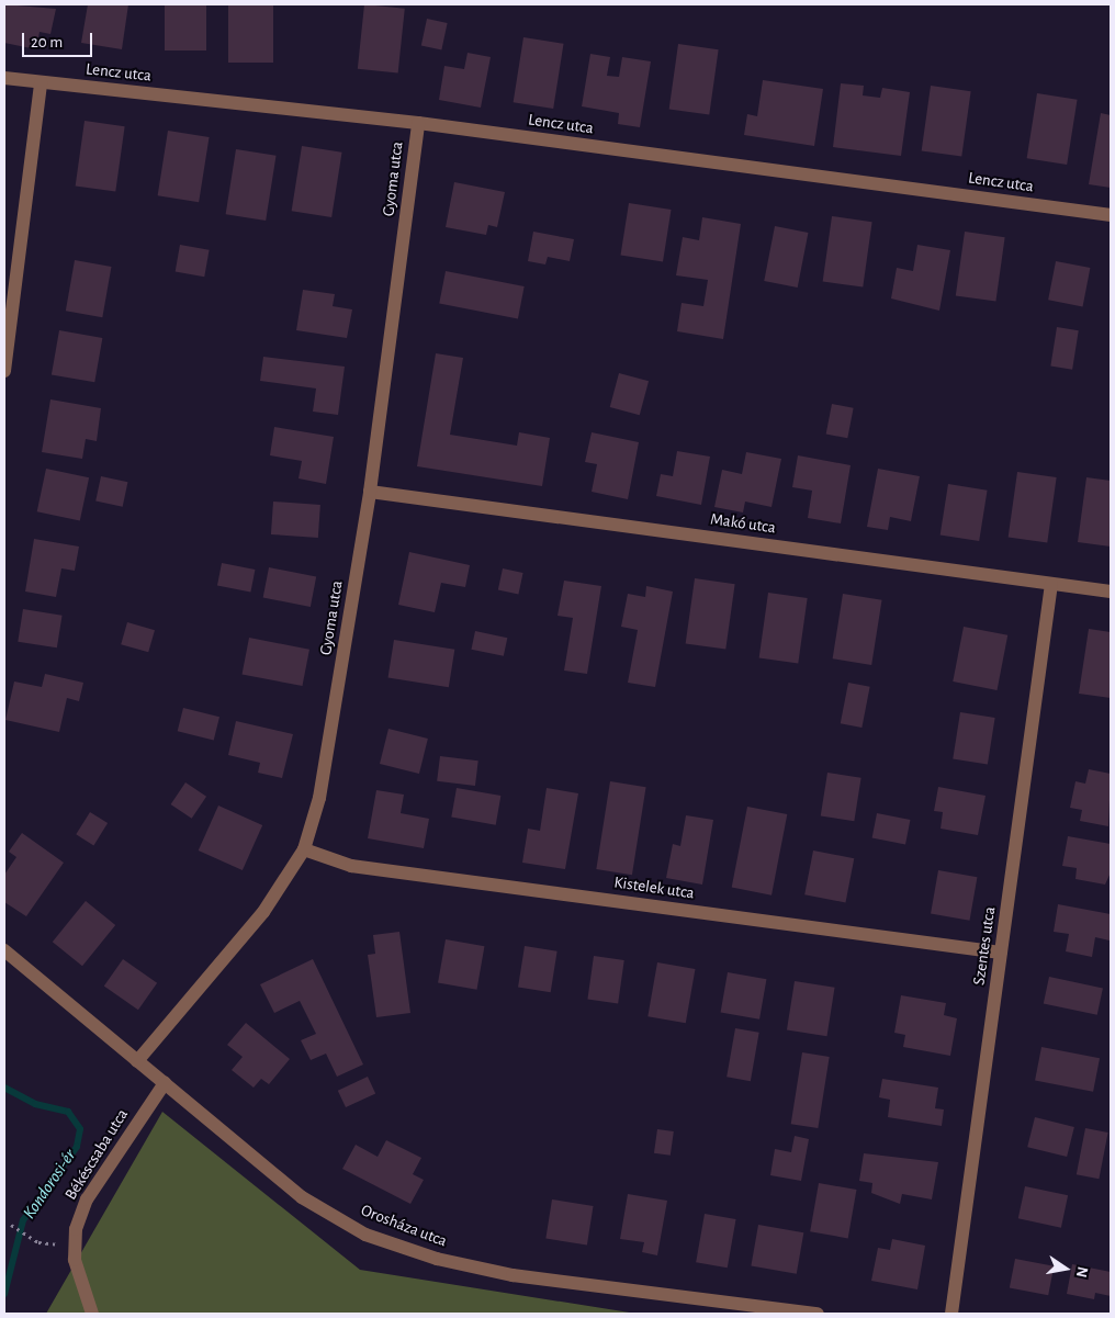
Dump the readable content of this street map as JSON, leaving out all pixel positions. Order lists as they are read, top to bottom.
{
  "streets": {
    "street": [
      "Lencz utca",
      "Gyoma utca",
      "Makó utca",
      "Kistelek utca",
      "Szentes utca",
      "Békéscsaba utca",
      "Orosháza utca"
    ]
  },
  "crossings": [
    ["Lencz utca", "Gyoma utca"],
    ["Gyoma utca", "Makó utca"],
    ["Gyoma utca", "Kistelek utca"],
    ["Gyoma utca", "Orosháza utca"],
    ["Makó utca", "Szentes utca"],
    ["Kistelek utca", "Szentes utca"],
    ["Békéscsaba utca", "Orosháza utca"]
  ],
  "water": ["Kondorosi-ér"],
  "scale_bar": "20 m",
  "north": "right"
}
